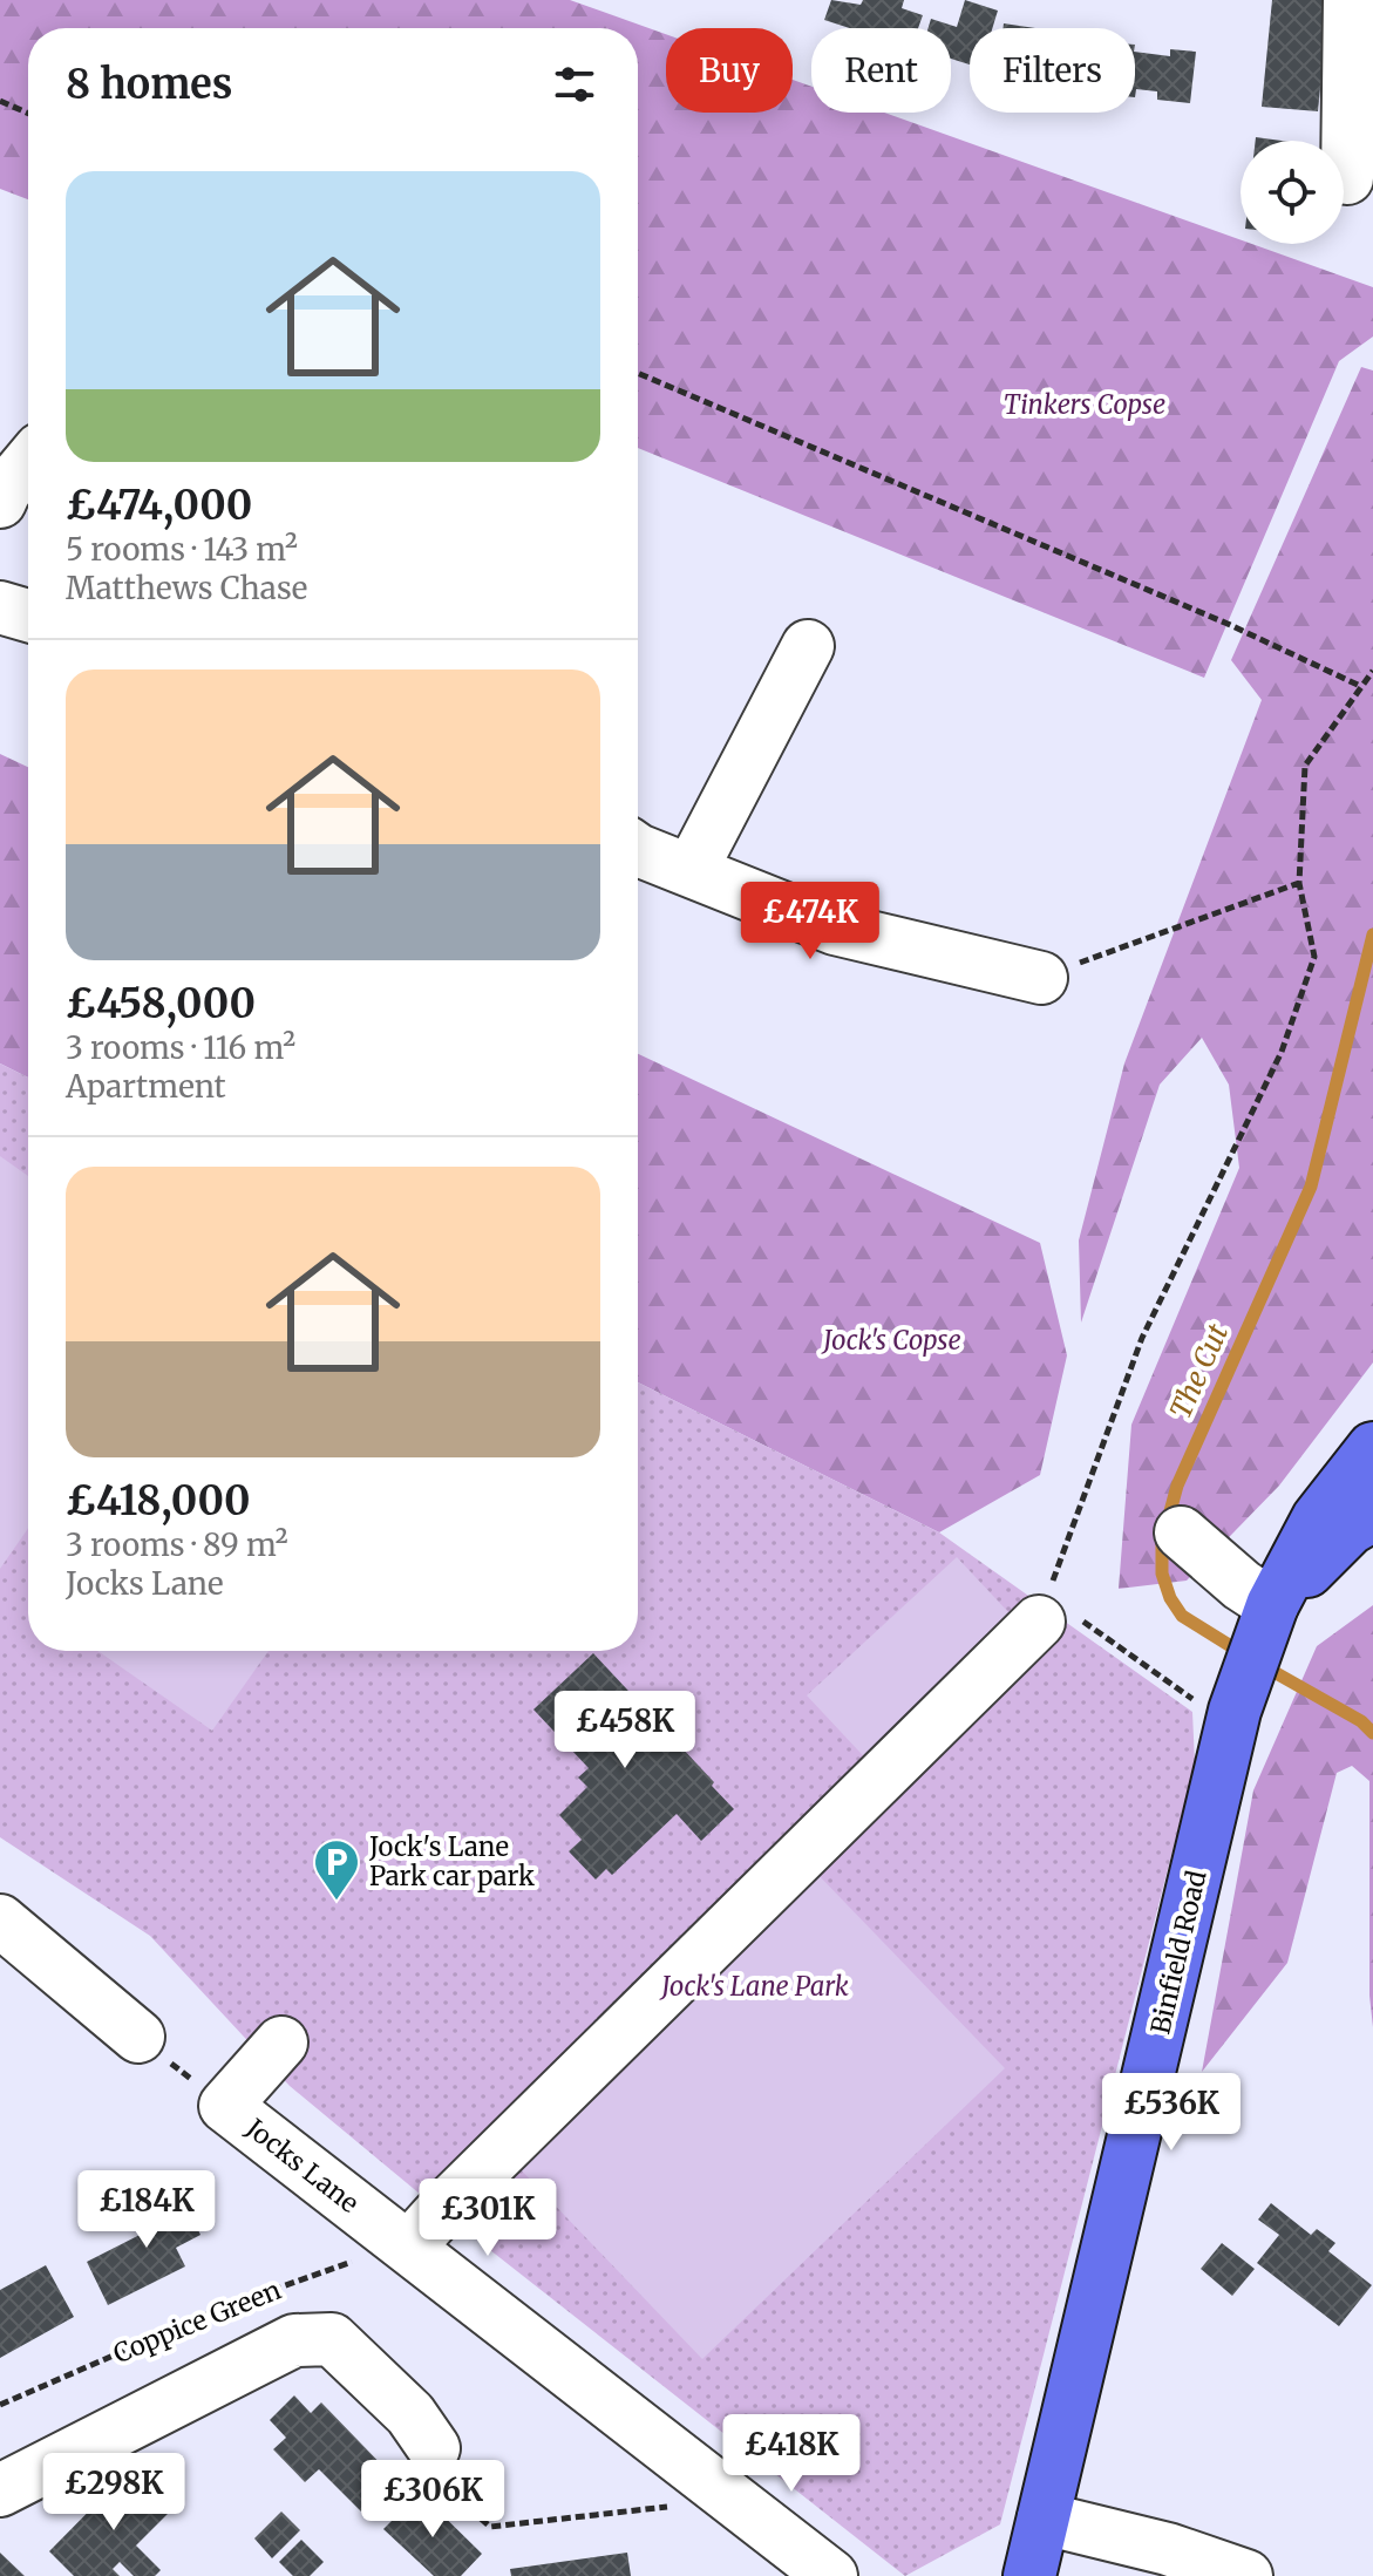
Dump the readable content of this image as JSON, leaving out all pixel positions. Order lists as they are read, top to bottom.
{
  "streets": {
    "main road": ["Binfield Road"],
    "street": ["Jocks Lane"],
    "path": ["Coppice Green"]
  },
  "crossings": [
    ["Jocks Lane", "Coppice Green"]
  ],
  "water": ["The Cut"],
  "parks": ["Tinkers Copse", "Jock's Copse", "Jock's Lane Park"],
  "places": {
    "parking": ["Jock's Lane Park car park"]
  },
  "page": {
    "chip": ["Buy", "Rent", "Filters"],
    "heading": "8 homes",
    "list": [
      {
        "name": "£474,000",
        "note": "5 rooms · 143 m² · Matthews Chase"
      },
      {
        "name": "£458,000",
        "note": "3 rooms · 116 m² · Apartment"
      },
      {
        "name": "£418,000",
        "note": "3 rooms · 89 m² · Jocks Lane"
      }
    ],
    "price": [
      "£474K",
      "£458K",
      "£536K",
      "£184K",
      "£301K",
      "£418K",
      "£298K",
      "£306K"
    ]
  }
}
